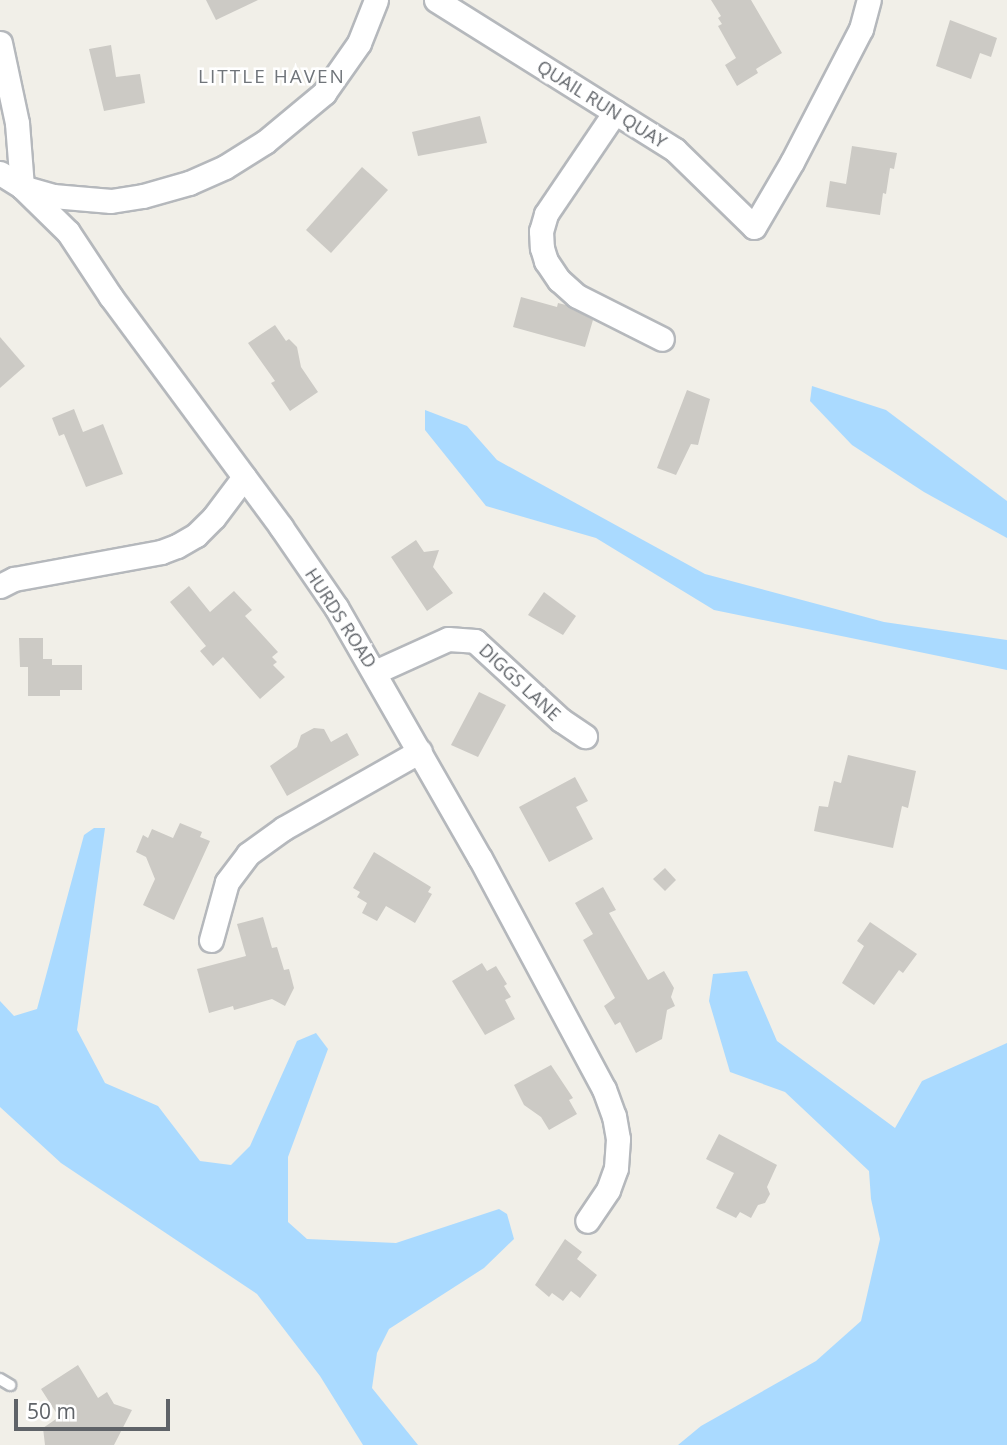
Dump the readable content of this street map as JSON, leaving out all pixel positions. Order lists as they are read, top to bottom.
{
  "streets": {
    "street": ["QUAIL RUN QUAY", "HURDS ROAD", "DIGGS LANE"]
  },
  "crossings": [
    ["HURDS ROAD", "DIGGS LANE"]
  ],
  "districts": ["LITTLE HAVEN"],
  "scale_bar": "50 m"
}
